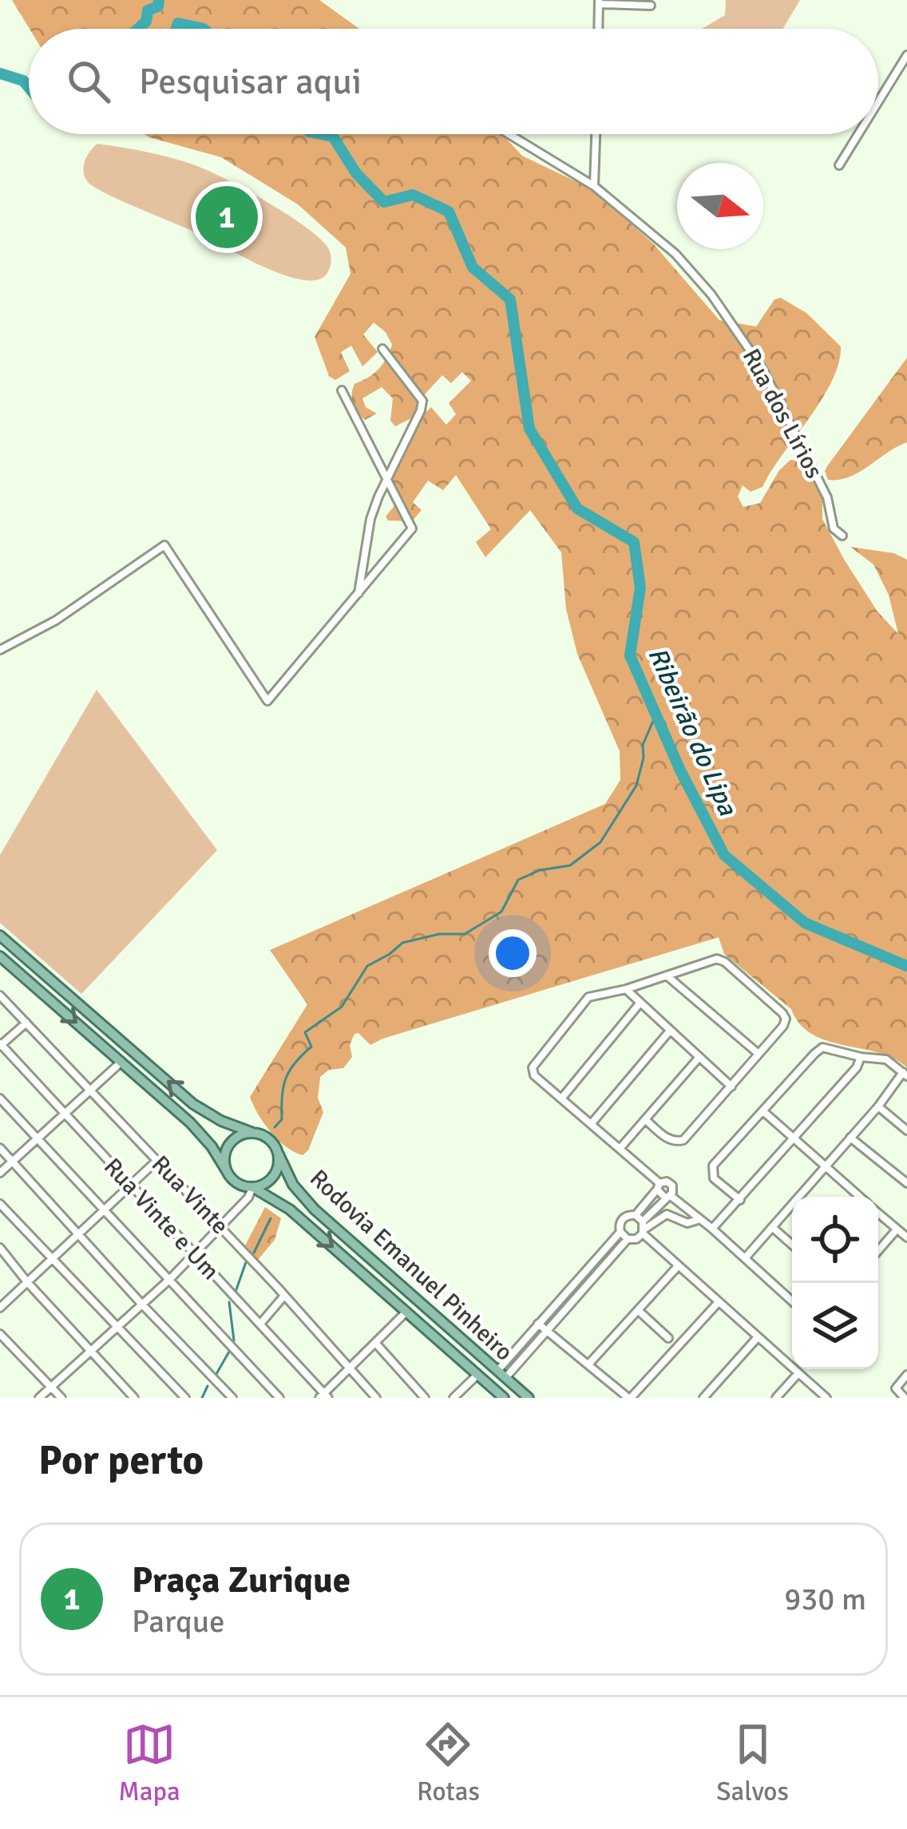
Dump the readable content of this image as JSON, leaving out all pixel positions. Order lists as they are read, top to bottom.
{
  "streets": {
    "main road": ["Rodovia Emanuel Pinheiro"],
    "street": ["Rua dos Lírios", "Rua Vinte", "Rua Vinte e Um"]
  },
  "crossings": [
    ["Rua Vinte", "Rua Vinte e Um"],
    ["Rua Vinte e Um", "Rodovia Emanuel Pinheiro"]
  ],
  "water": ["Ribeirão do Lipa"],
  "north": "right",
  "page": {
    "search": "Pesquisar aqui",
    "pins": "1",
    "heading": "Por perto",
    "list": [
      {
        "mark": "1",
        "name": "Praça Zurique",
        "note": "Parque",
        "value": "930 m"
      }
    ],
    "nav": ["Mapa", "Rotas", "Salvos"]
  }
}
